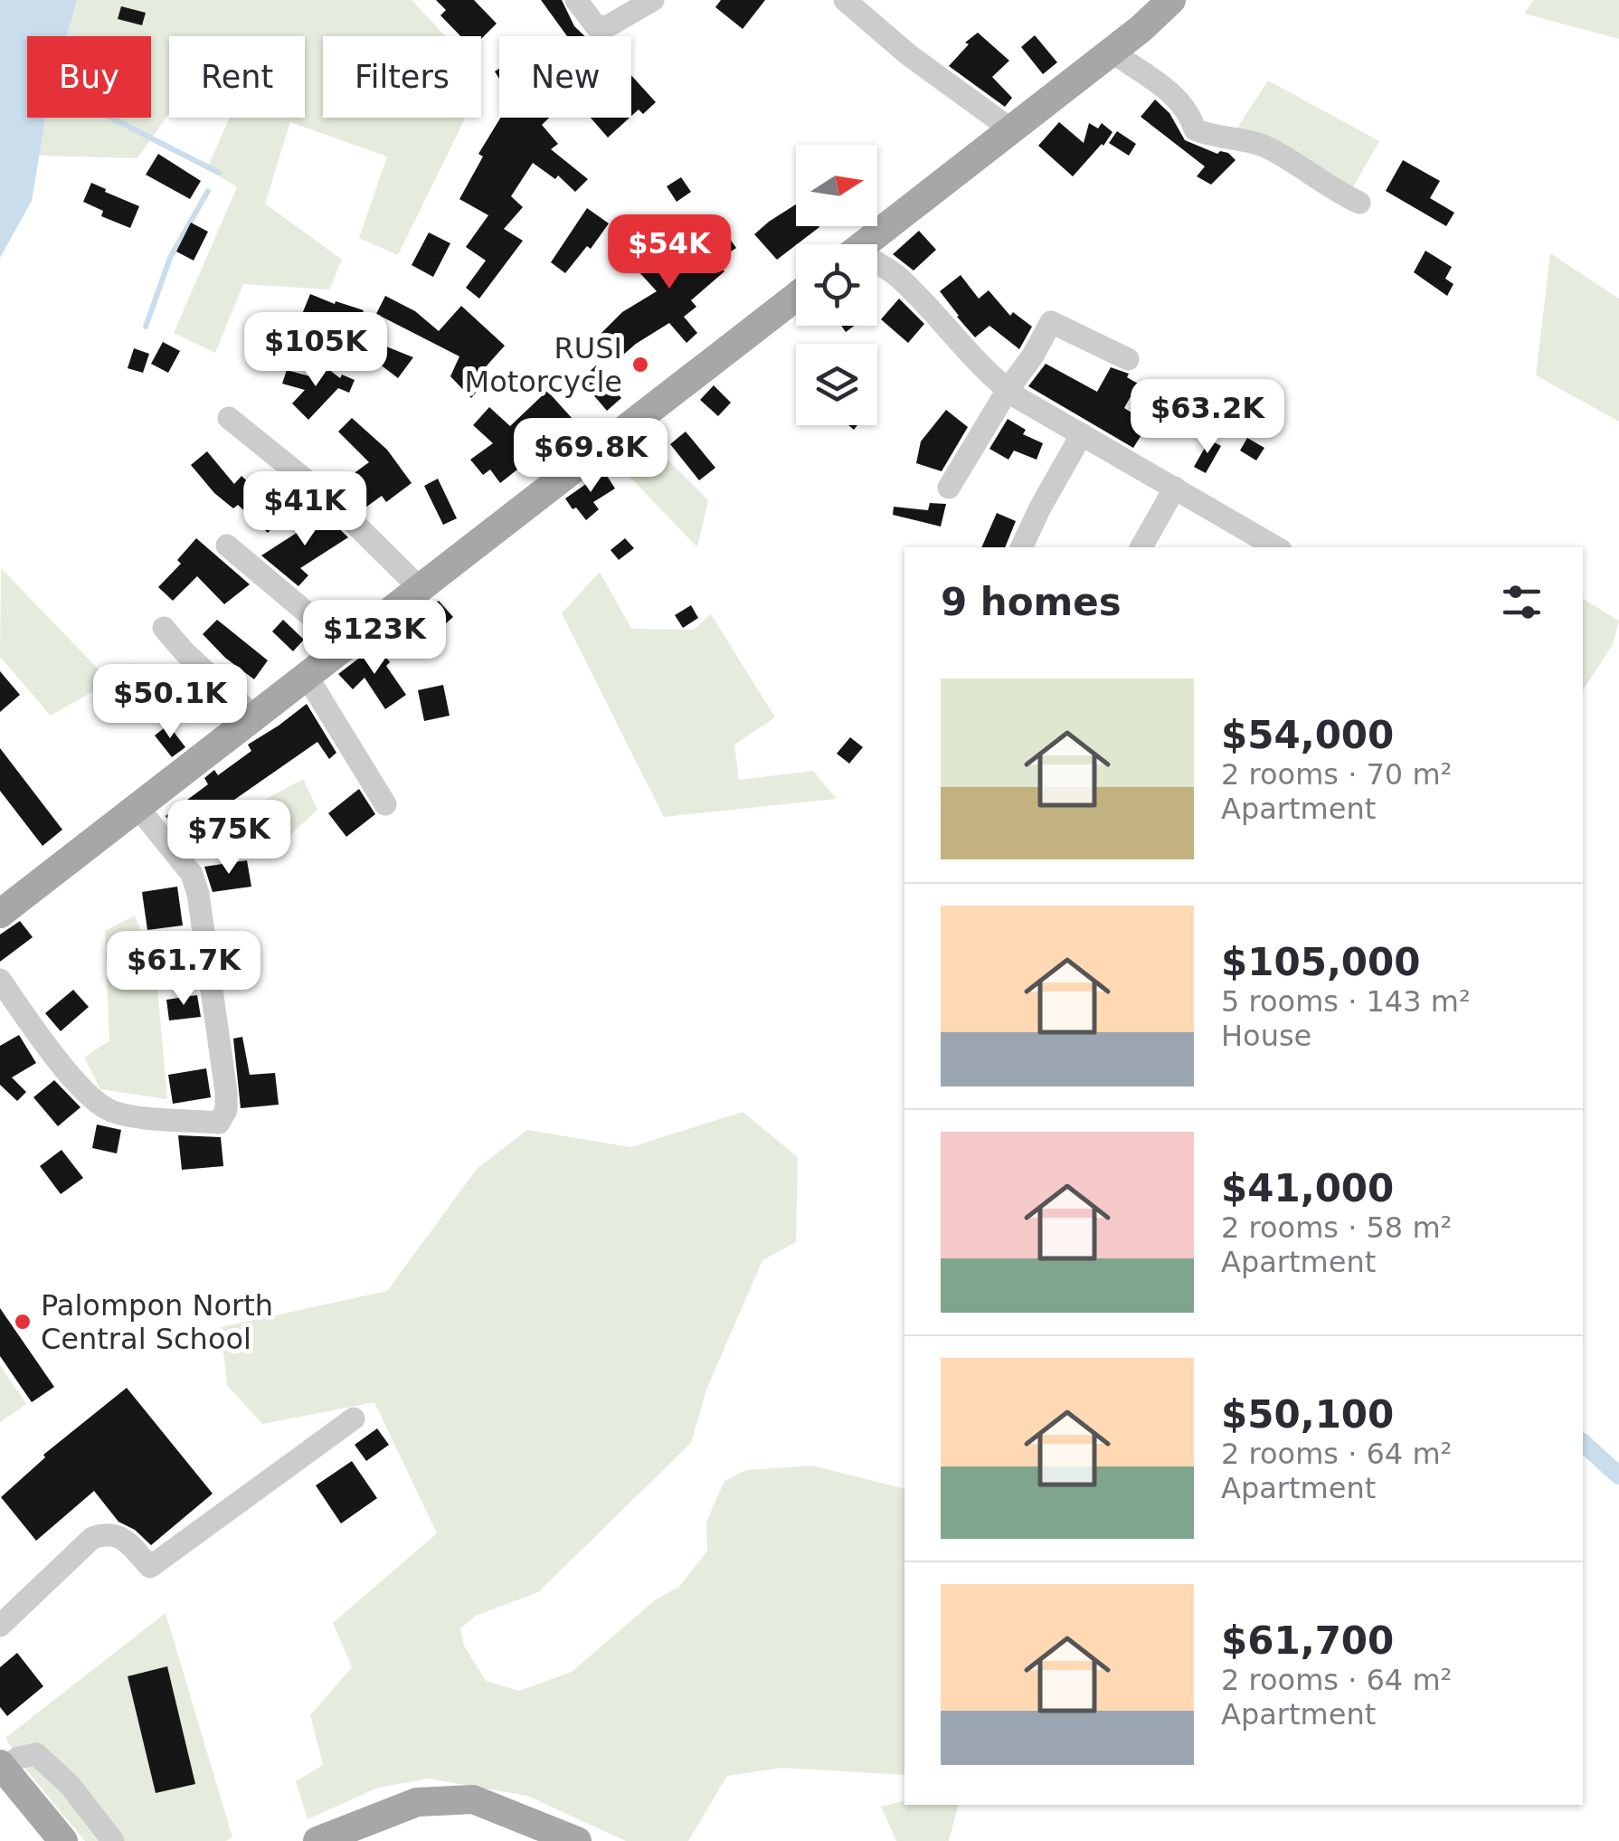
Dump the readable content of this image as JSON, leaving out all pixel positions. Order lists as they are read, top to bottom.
{
  "places": ["RUSI Motorcycle", "Palompon North Central School"],
  "north": "right",
  "page": {
    "chip": [
      "Buy",
      "Rent",
      "Filters",
      "New"
    ],
    "price": [
      "$54K",
      "$105K",
      "$63.2K",
      "$69.8K",
      "$41K",
      "$123K",
      "$50.1K",
      "$75K",
      "$61.7K"
    ],
    "heading": "9 homes",
    "list": [
      {
        "name": "$54,000",
        "note": "2 rooms · 70 m² · Apartment"
      },
      {
        "name": "$105,000",
        "note": "5 rooms · 143 m² · House"
      },
      {
        "name": "$41,000",
        "note": "2 rooms · 58 m² · Apartment"
      },
      {
        "name": "$50,100",
        "note": "2 rooms · 64 m² · Apartment"
      },
      {
        "name": "$61,700",
        "note": "2 rooms · 64 m² · Apartment"
      }
    ]
  }
}
